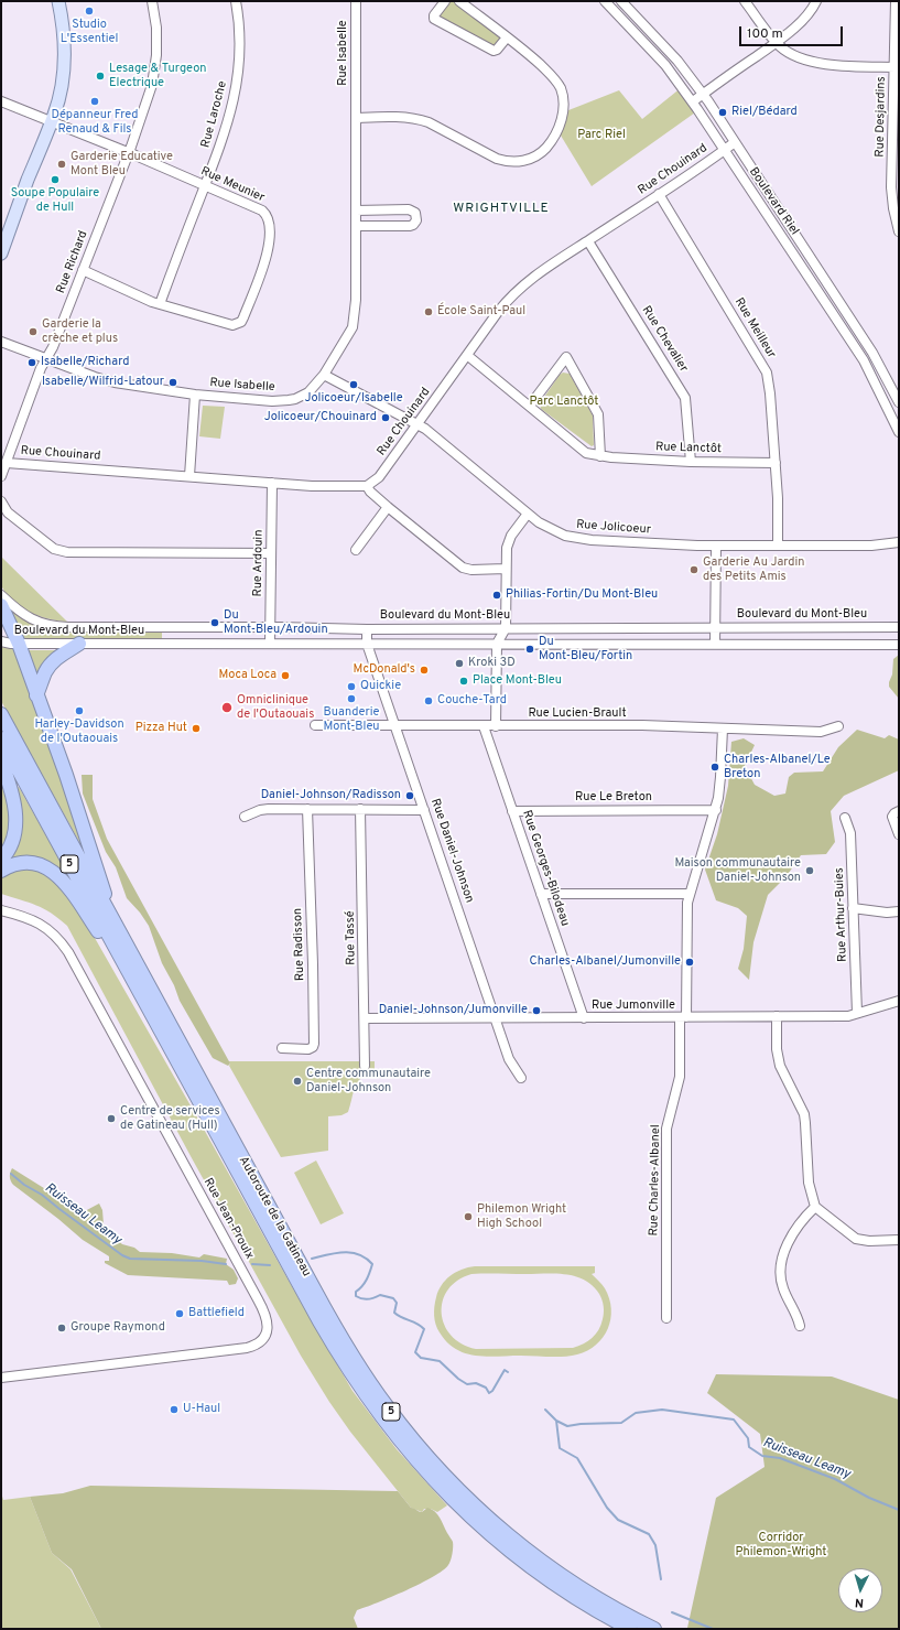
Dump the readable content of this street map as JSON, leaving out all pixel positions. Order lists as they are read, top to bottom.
{
  "streets": {
    "highway": ["5", "Autoroute de la Gatineau"],
    "street": [
      "Rue Isabelle",
      "Rue Laroche",
      "Rue Desjardins",
      "Rue Chouinard",
      "Rue Meunier",
      "Boulevard Riel",
      "Rue Richard",
      "Rue Meilleur",
      "Rue Chevalier",
      "Rue Lanctôt",
      "Rue Jolicoeur",
      "Rue Ardouin",
      "Boulevard du Mont-Bleu",
      "Rue Lucien-Brault",
      "Rue Le Breton",
      "Rue Daniel-Johnson",
      "Rue Georges-Bilodeau",
      "Rue Arthur-Buies",
      "Rue Tassé",
      "Rue Radisson",
      "Rue Jumonville",
      "Rue Charles-Albanel",
      "Rue Jean-Proulx"
    ]
  },
  "crossings": [
    ["Rue Isabelle", "Rue Richard"],
    ["Rue Isabelle", "Rue Jolicoeur"],
    ["Rue Laroche", "Rue Meunier"],
    ["Rue Chouinard", "Boulevard Riel"],
    ["Rue Chouinard", "Rue Richard"],
    ["Rue Chouinard", "Rue Meilleur"],
    ["Rue Chouinard", "Rue Chevalier"],
    ["Rue Chouinard", "Rue Lanctôt"],
    ["Rue Chouinard", "Rue Jolicoeur"],
    ["Rue Chouinard", "Rue Ardouin"],
    ["Rue Meunier", "Rue Richard"],
    ["Rue Meilleur", "Rue Lanctôt"],
    ["Rue Meilleur", "Rue Jolicoeur"],
    ["Rue Chevalier", "Rue Lanctôt"],
    ["Rue Ardouin", "Boulevard du Mont-Bleu"],
    ["Boulevard du Mont-Bleu", "Rue Daniel-Johnson"],
    ["Rue Lucien-Brault", "Rue Daniel-Johnson"],
    ["Rue Lucien-Brault", "Rue Georges-Bilodeau"],
    ["Rue Lucien-Brault", "Rue Charles-Albanel"],
    ["Rue Le Breton", "Rue Georges-Bilodeau"],
    ["Rue Le Breton", "Rue Charles-Albanel"],
    ["Rue Daniel-Johnson", "Rue Jumonville"],
    ["Rue Georges-Bilodeau", "Rue Jumonville"],
    ["Rue Arthur-Buies", "Rue Jumonville"],
    ["Rue Tassé", "Rue Jumonville"],
    ["Rue Jumonville", "Rue Charles-Albanel"]
  ],
  "districts": ["WRIGHTVILLE"],
  "water": ["Ruisseau Leamy"],
  "parks": ["Parc Riel", "Parc Lanctôt", "Corridor Philemon-Wright"],
  "places": [
    "Studio L'Essentiel",
    "Lesage & Turgeon Electrique",
    "Dépanneur Fred Renaud & Fils",
    "Riel/Bédard",
    "Garderie Educative Mont Bleu",
    "Soupe Populaire de Hull",
    "École Saint-Paul",
    "Garderie la crèche et plus",
    "Isabelle/Richard",
    "Isabelle/Wilfrid-Latour",
    "Jolicoeur/Isabelle",
    "Jolicoeur/Chouinard",
    "Garderie Au Jardin des Petits Amis",
    "Philias-Fortin/Du Mont-Bleu",
    "Du Mont-Bleu/Ardouin",
    "Du Mont-Bleu/Fortin",
    "Kroki 3D",
    "McDonald's",
    "Moca Loca",
    "Place Mont-Bleu",
    "Quickie",
    "Buanderie Mont-Bleu",
    "Couche-Tard",
    "Omniclinique de l'Outaouais",
    "Harley-Davidson de l'Outaouais",
    "Pizza Hut",
    "Charles-Albanel/Le Breton",
    "Daniel-Johnson/Radisson",
    "Maison communautaire Daniel-Johnson",
    "Charles-Albanel/Jumonville",
    "Daniel-Johnson/Jumonville",
    "Centre communautaire Daniel-Johnson",
    "Centre de services de Gatineau (Hull)",
    "Philemon Wright High School",
    "Battlefield",
    "Groupe Raymond",
    "U-Haul"
  ],
  "scale_bar": "100 m",
  "north": "bottom"
}
